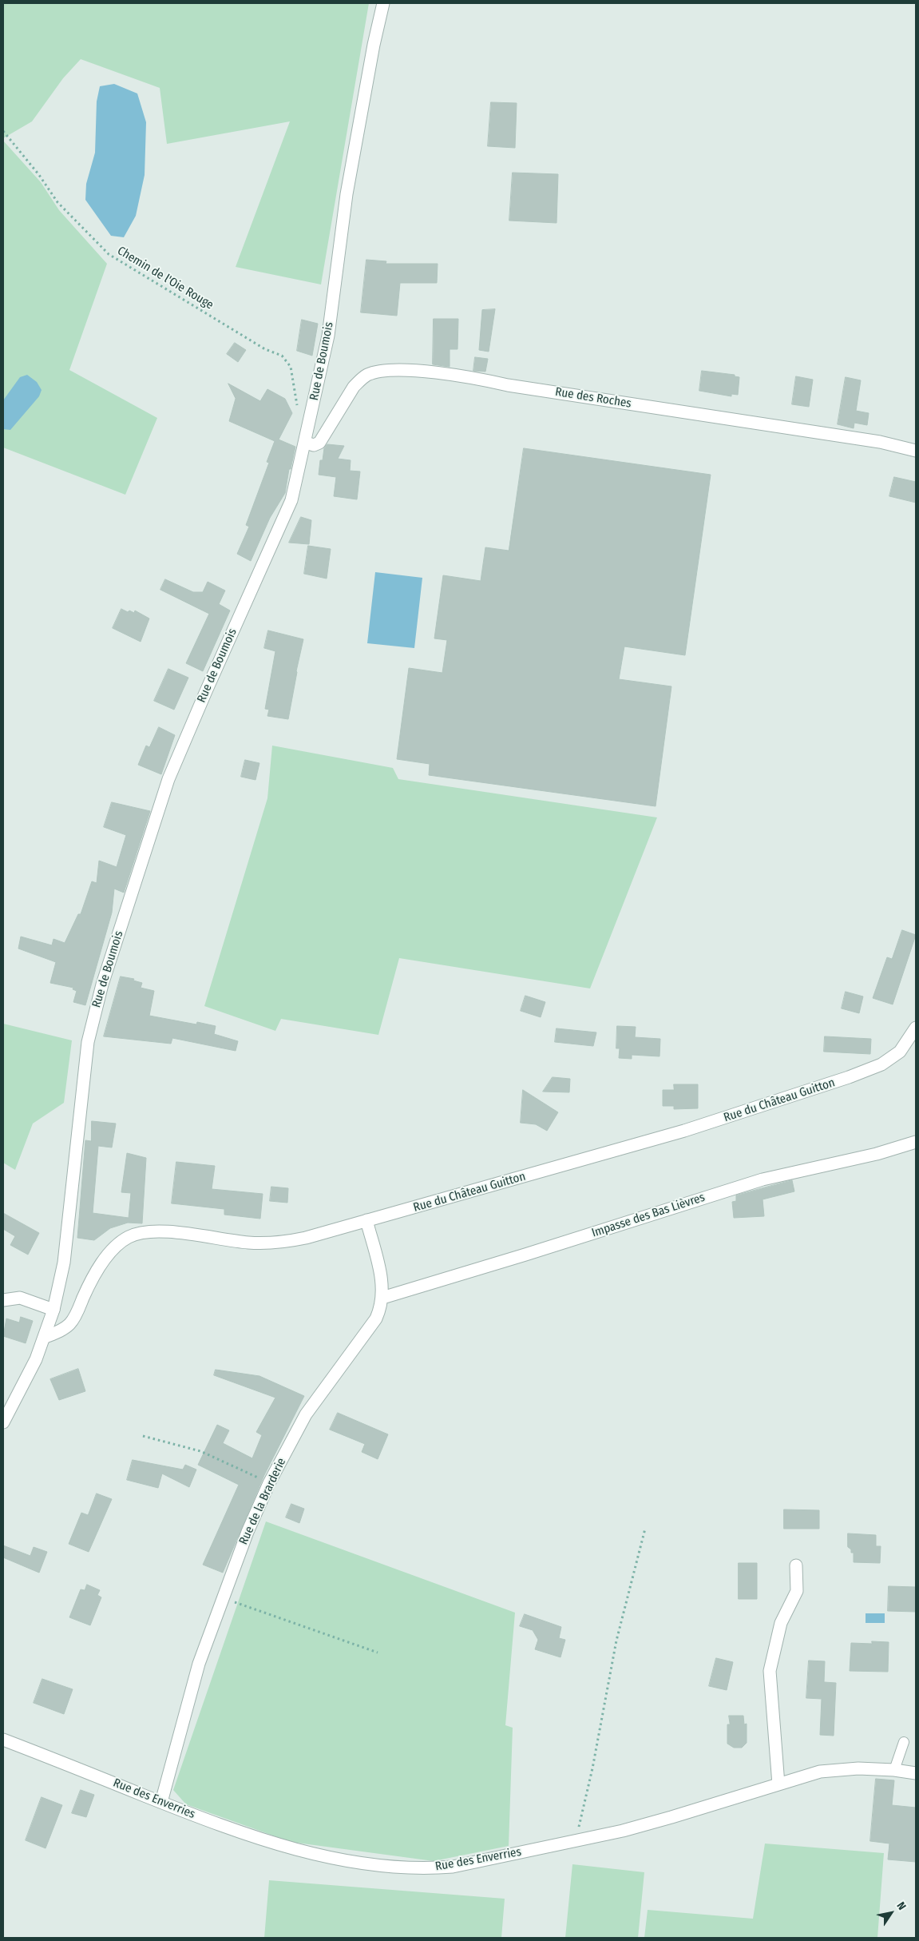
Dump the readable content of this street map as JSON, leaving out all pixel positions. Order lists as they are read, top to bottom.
{
  "streets": {
    "street": [
      "Rue de Boumois",
      "Rue des Roches",
      "Rue du Château Guitton",
      "Impasse des Bas Lièvres",
      "Rue de la Brarderie",
      "Rue des Enverries"
    ],
    "path": ["Chemin de l'Oie Rouge"]
  },
  "crossings": [
    ["Rue de Boumois", "Rue des Roches"],
    ["Rue de Boumois", "Rue du Château Guitton"],
    ["Rue du Château Guitton", "Rue de la Brarderie"],
    ["Impasse des Bas Lièvres", "Rue de la Brarderie"],
    ["Rue de la Brarderie", "Rue des Enverries"]
  ],
  "north": "top right"
}
